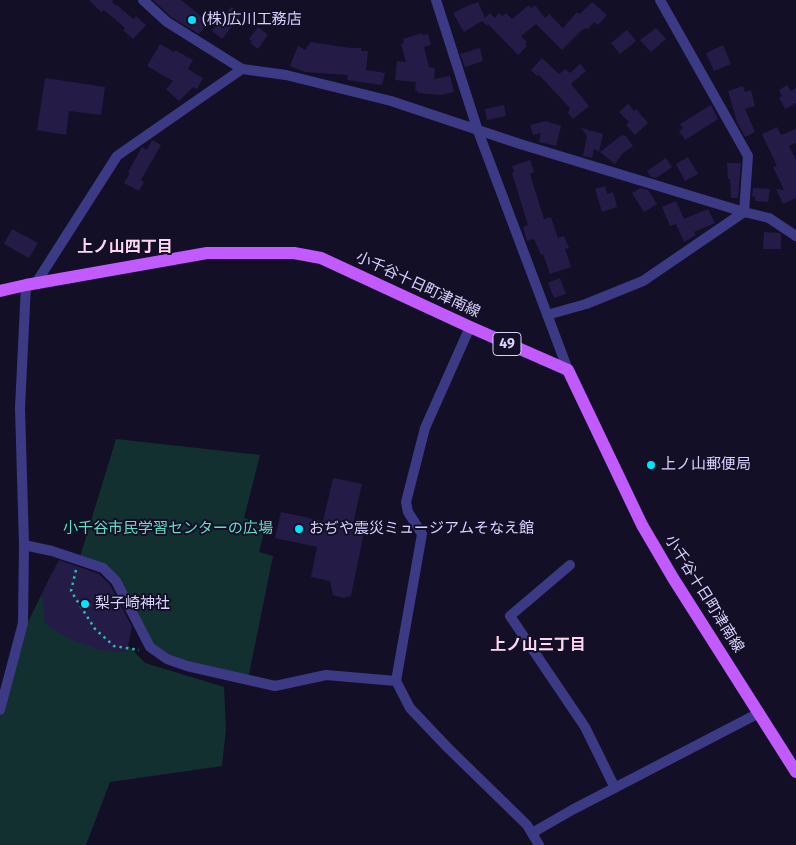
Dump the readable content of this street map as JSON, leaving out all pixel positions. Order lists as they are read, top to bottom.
{
  "streets": {
    "main road": ["小千谷十日町津南線", "49"]
  },
  "districts": ["上ノ山四丁目", "上ノ山三丁目"],
  "parks": ["小千谷市民学習センターの広場"],
  "places": [
    "(株)広川工務店",
    "上ノ山郵便局",
    "おぢや震災ミュージアムそなえ館",
    "梨子崎神社"
  ]
}
